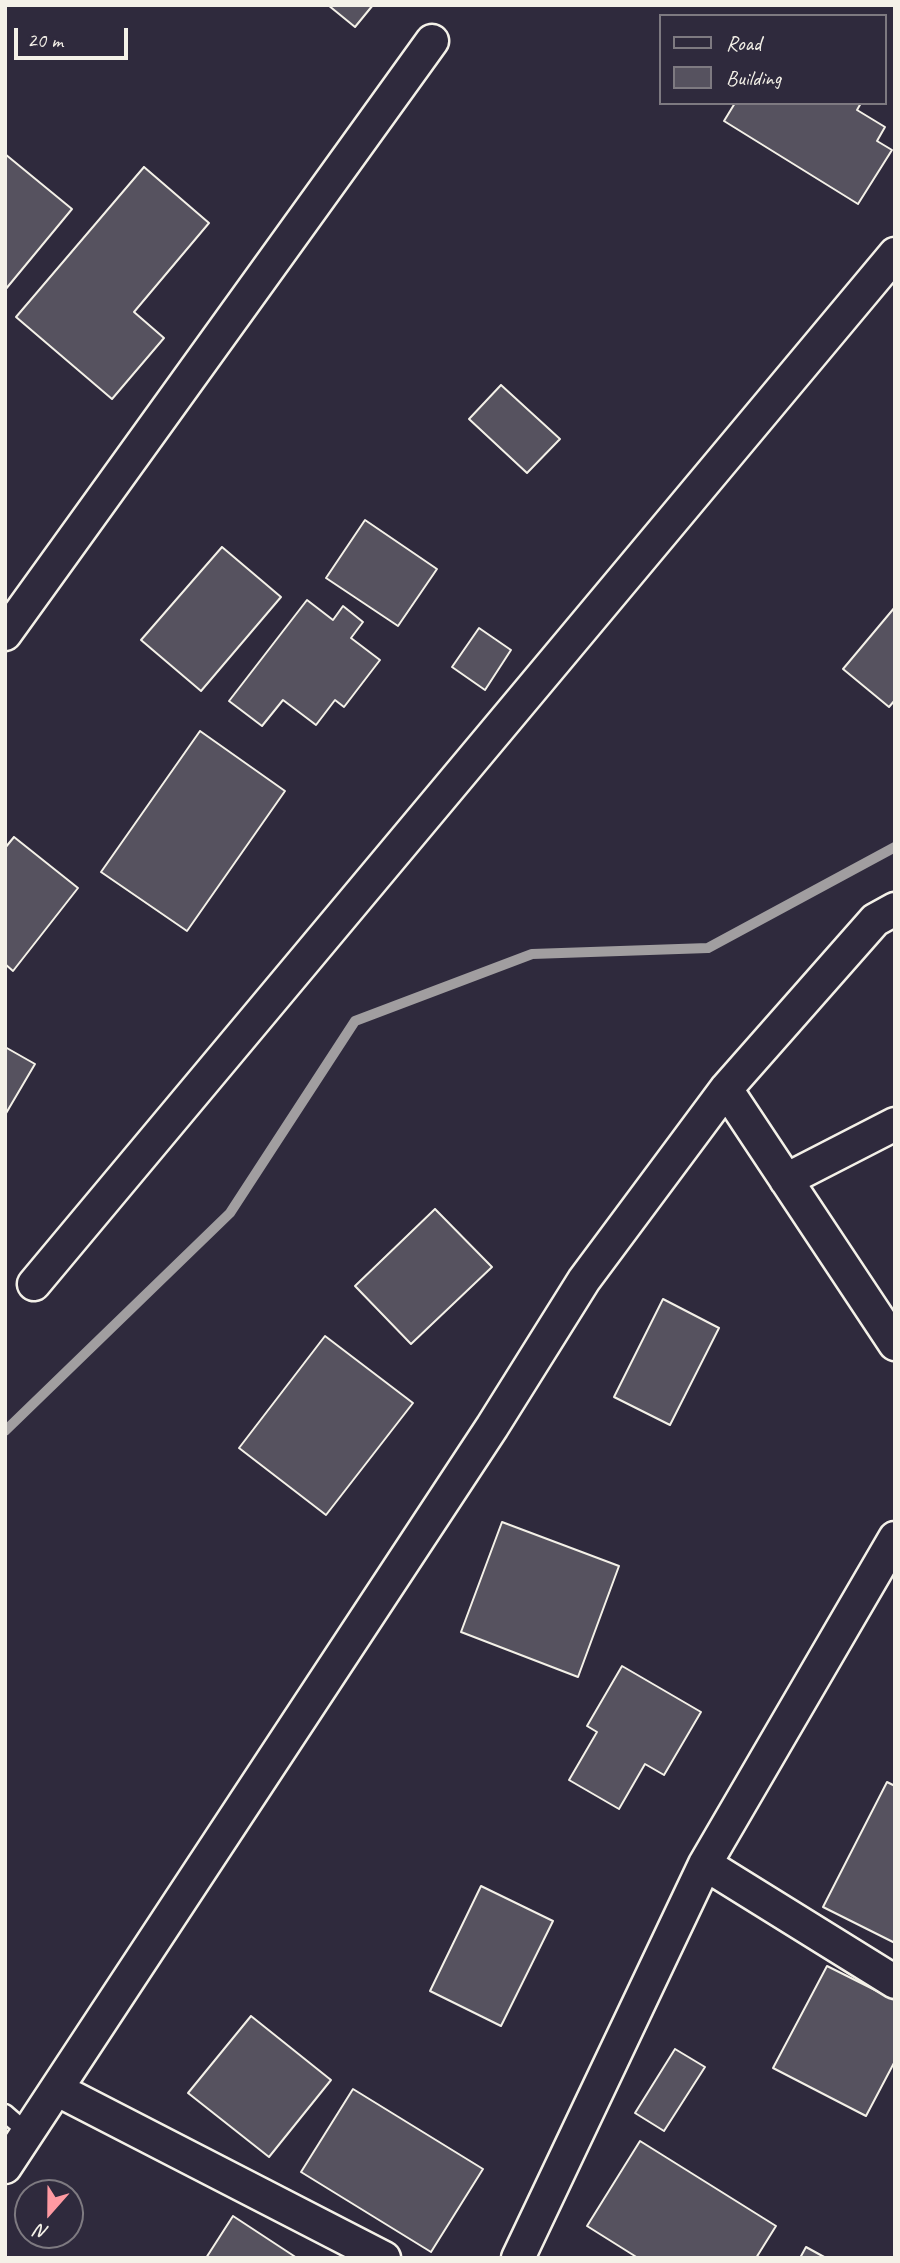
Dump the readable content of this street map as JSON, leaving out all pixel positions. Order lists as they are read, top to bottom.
{
  "legend": ["Road", "Building"],
  "scale_bar": "20 m",
  "north": "bottom"
}
